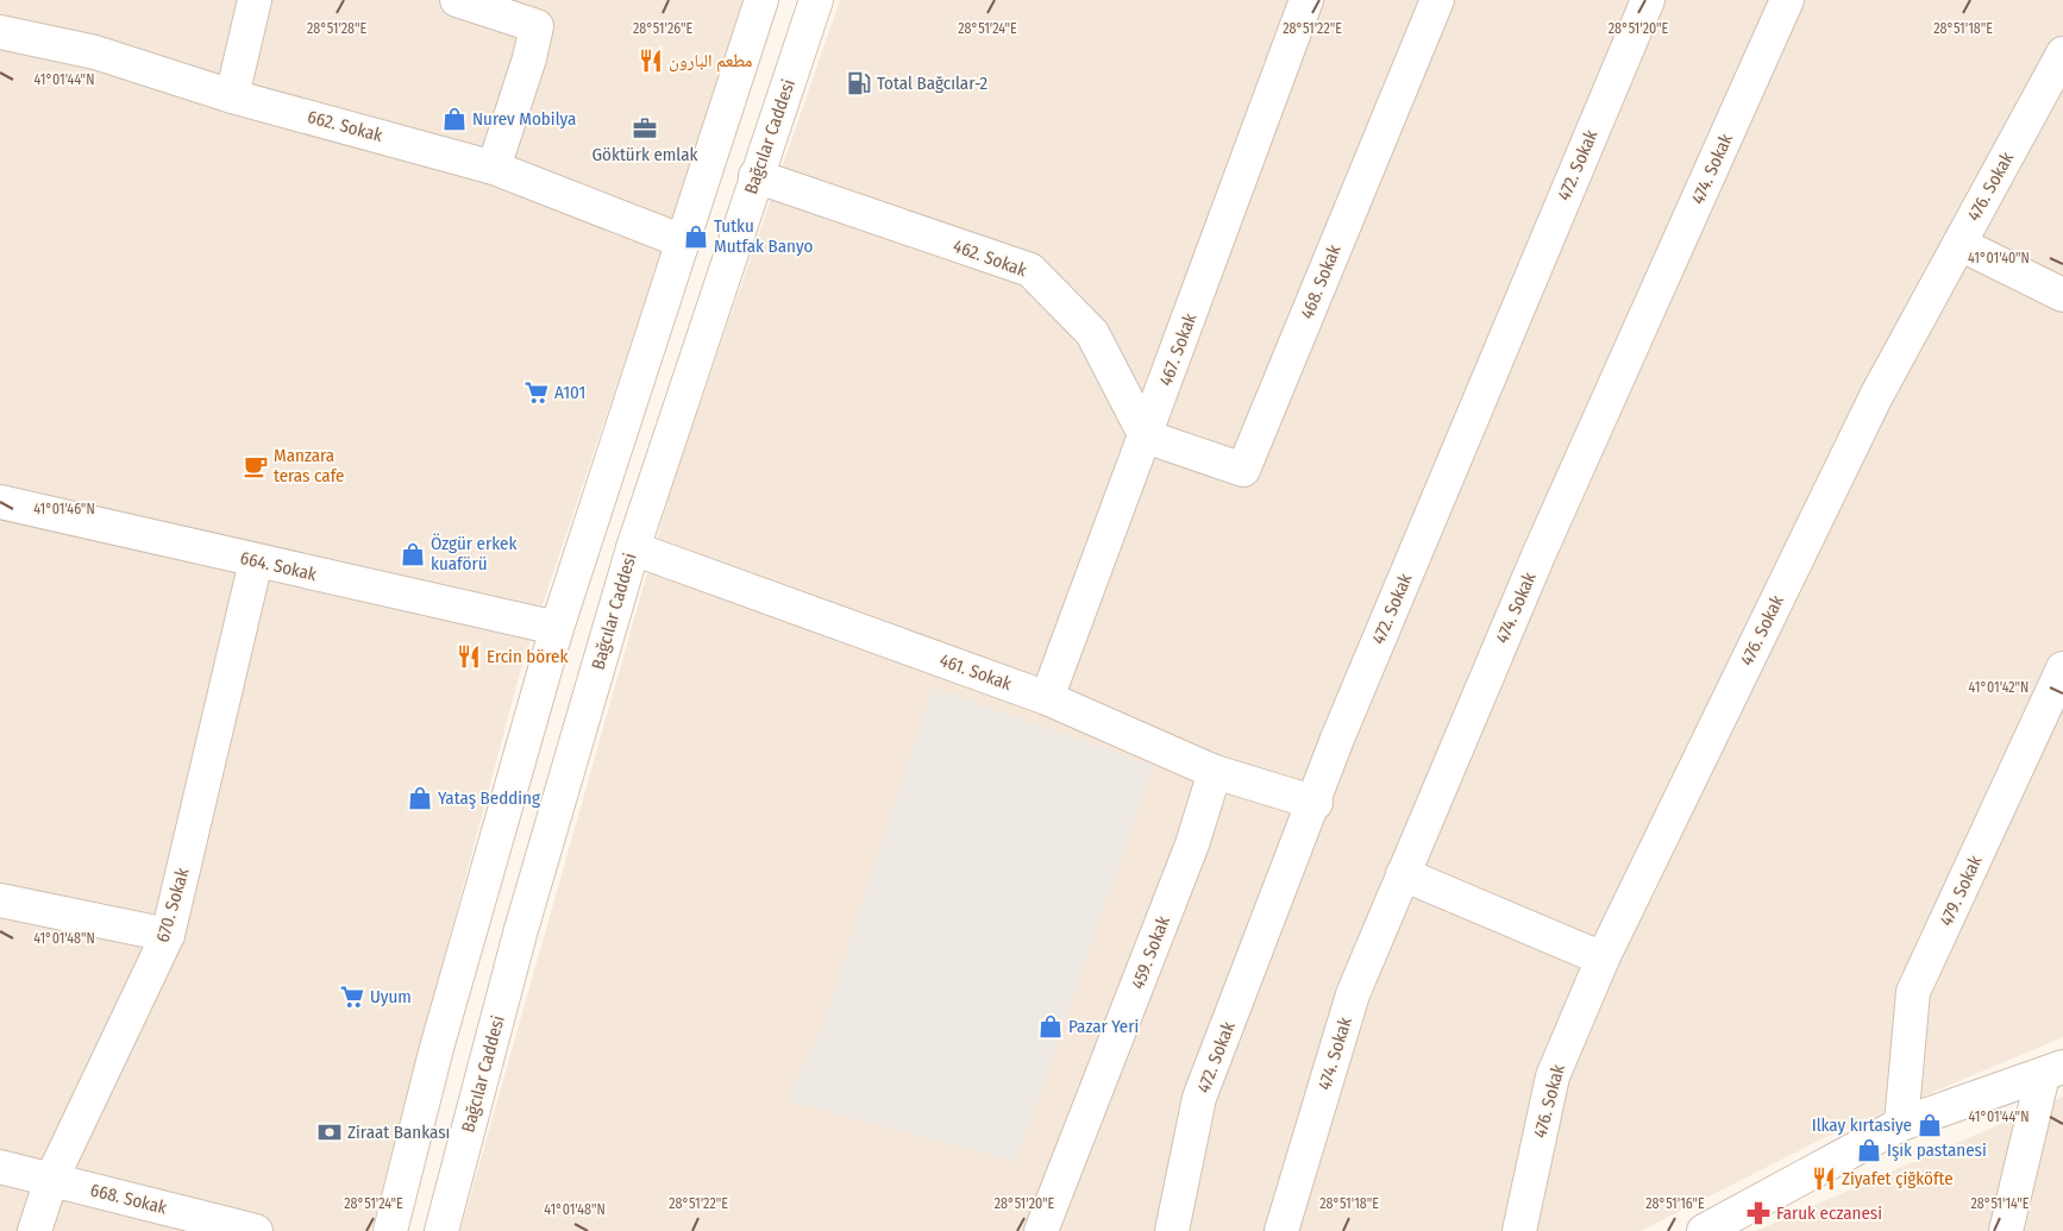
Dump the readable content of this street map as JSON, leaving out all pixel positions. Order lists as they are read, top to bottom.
{
  "streets": {
    "street": [
      "662. Sokak",
      "Bağcılar Caddesi",
      "472. Sokak",
      "474. Sokak",
      "476. Sokak",
      "462. Sokak",
      "468. Sokak",
      "467. Sokak",
      "664. Sokak",
      "461. Sokak",
      "479. Sokak",
      "670. Sokak",
      "459. Sokak",
      "668. Sokak"
    ]
  },
  "crossings": [
    ["Bağcılar Caddesi", "462. Sokak"],
    ["Bağcılar Caddesi", "461. Sokak"],
    ["472. Sokak", "461. Sokak"],
    ["462. Sokak", "468. Sokak"],
    ["462. Sokak", "467. Sokak"],
    ["468. Sokak", "467. Sokak"],
    ["467. Sokak", "461. Sokak"],
    ["664. Sokak", "670. Sokak"],
    ["461. Sokak", "459. Sokak"],
    ["670. Sokak", "668. Sokak"]
  ],
  "places": {
    "restaurant": ["مطعم البارون", "Ercin börek", "Ziyafet çiğköfte"],
    "fuel station": ["Total Bağcılar-2"],
    "shop": [
      "Nurev Mobilya",
      "Tutku Mutfak Banyo",
      "Özgür erkek kuaförü",
      "Yataş Bedding",
      "Pazar Yeri",
      "Ilkay kırtasiye",
      "Işık pastanesi"
    ],
    "office": ["Göktürk emlak"],
    "supermarket": ["A101", "Uyum"],
    "cafe": ["Manzara teras cafe"],
    "bank": ["Ziraat Bankası"],
    "pharmacy": ["Faruk eczanesi"]
  },
  "coordinates": [
    "28°51'28\"E",
    "28°51'26\"E",
    "28°51'24\"E",
    "28°51'22\"E",
    "28°51'20\"E",
    "28°51'18\"E",
    "41°01'44\"N",
    "41°01'40\"N",
    "41°01'46\"N",
    "41°01'42\"N",
    "41°01'48\"N",
    "28°51'16\"E",
    "28°51'14\"E"
  ]
}
